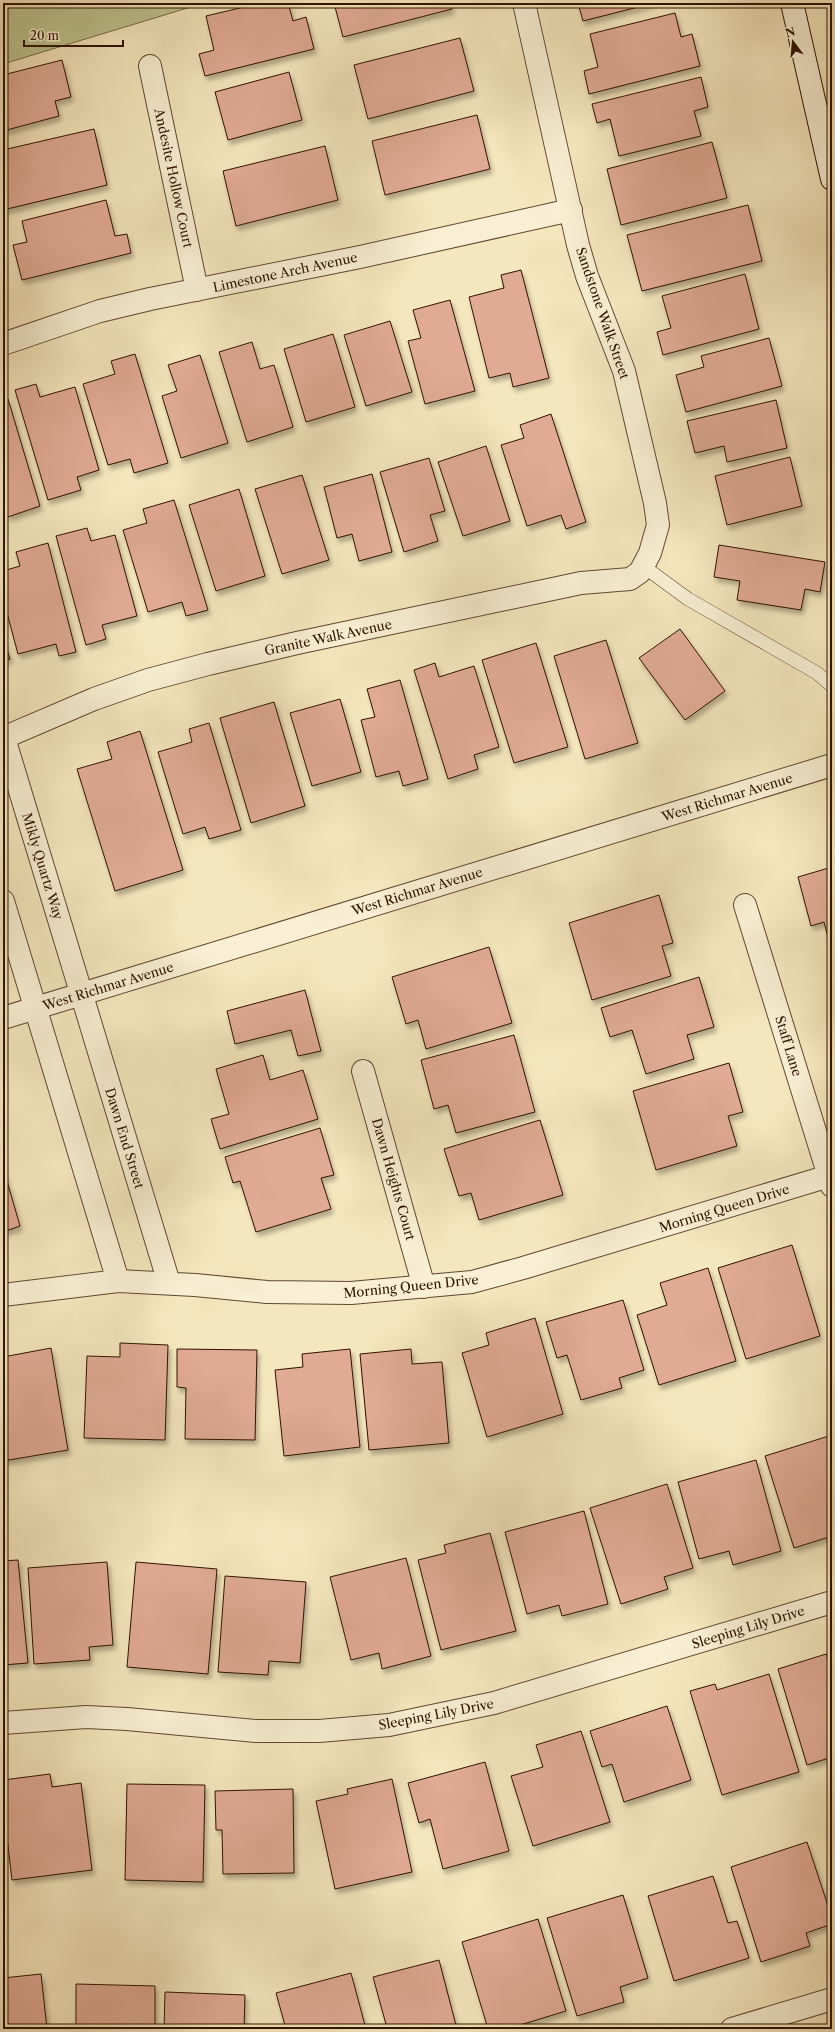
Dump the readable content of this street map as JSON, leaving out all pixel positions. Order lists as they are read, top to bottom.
{
  "streets": {
    "street": [
      "Andesite Hollow Court",
      "Limestone Arch Avenue",
      "Sandstone Walk Street",
      "Granite Walk Avenue",
      "West Richmar Avenue",
      "Mikly Quartz Way",
      "Staff Lane",
      "Dawn End Street",
      "Dawn Heights Court",
      "Morning Queen Drive",
      "Sleeping Lily Drive"
    ]
  },
  "crossings": [
    ["Andesite Hollow Court", "Limestone Arch Avenue"],
    ["Limestone Arch Avenue", "Sandstone Walk Street"],
    ["Sandstone Walk Street", "Granite Walk Avenue"],
    ["Granite Walk Avenue", "Mikly Quartz Way"],
    ["West Richmar Avenue", "Mikly Quartz Way"],
    ["West Richmar Avenue", "Dawn End Street"],
    ["Mikly Quartz Way", "Dawn End Street"],
    ["Staff Lane", "Morning Queen Drive"],
    ["Dawn End Street", "Morning Queen Drive"],
    ["Dawn Heights Court", "Morning Queen Drive"]
  ],
  "scale_bar": "20 m",
  "north": "top"
}
